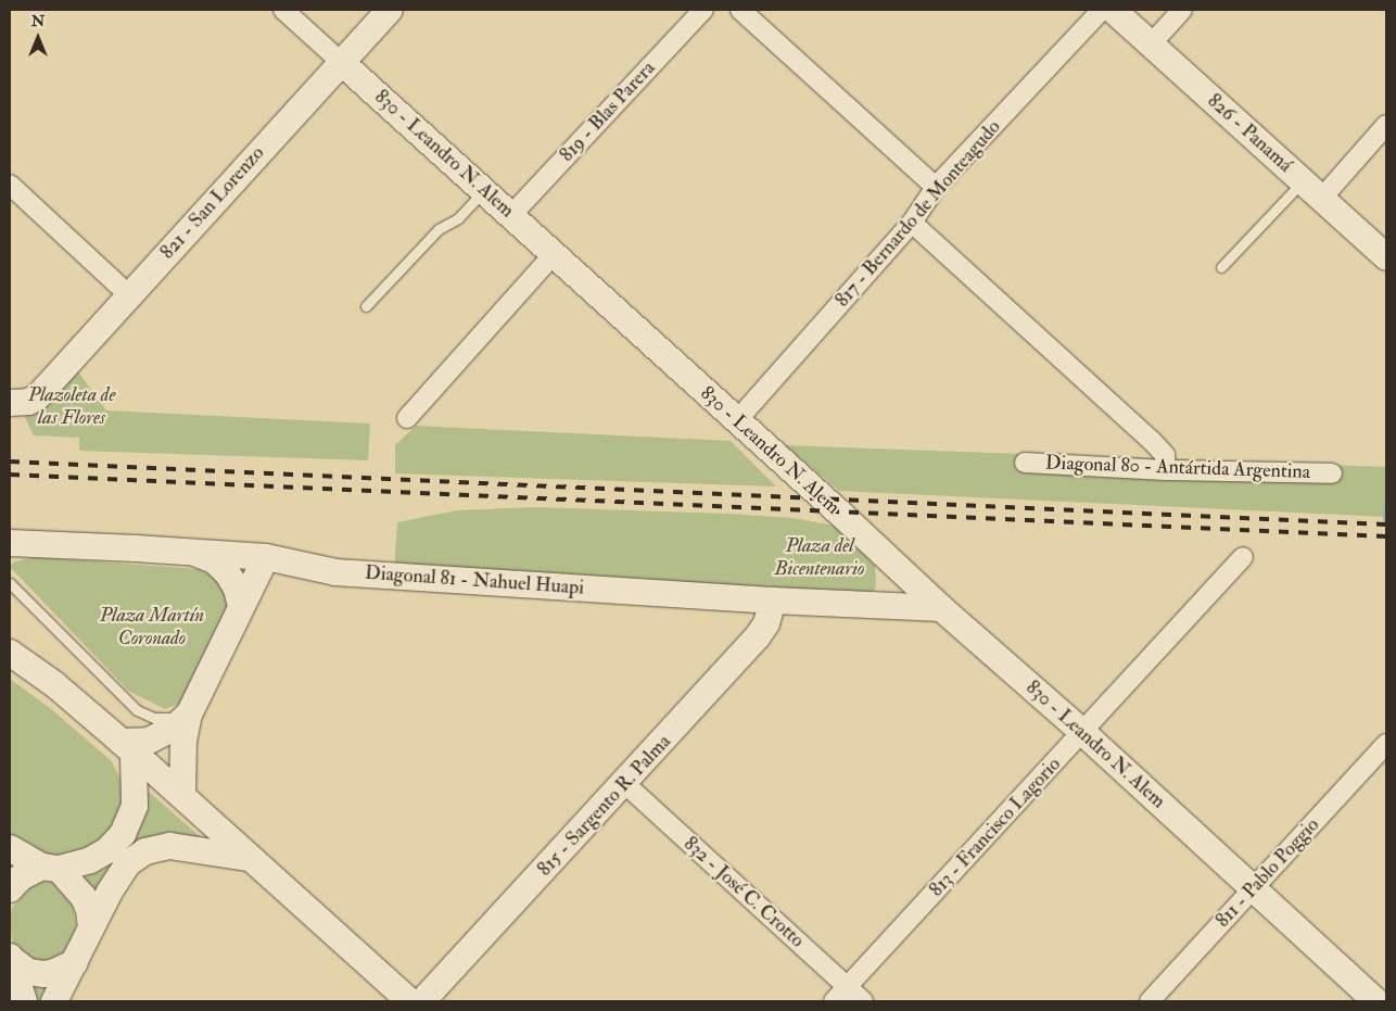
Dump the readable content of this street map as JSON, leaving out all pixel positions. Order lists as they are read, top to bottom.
{
  "streets": {
    "street": [
      "819 - Blas Parera",
      "826 - Panamá",
      "830 - Leandro N. Alem",
      "821 - San Lorenzo",
      "817 - Bernardo de Monteagudo",
      "Diagonal 80 - Antártida Argentina",
      "Diagonal 81 - Nahuel Huapi",
      "815 - Sargento R. Palma",
      "813 - Francisco Lagorio",
      "811 - Pablo Poggio",
      "832 - José C. Crotto"
    ]
  },
  "crossings": [
    ["819 - Blas Parera", "830 - Leandro N. Alem"],
    ["830 - Leandro N. Alem", "821 - San Lorenzo"],
    ["830 - Leandro N. Alem", "817 - Bernardo de Monteagudo"],
    ["830 - Leandro N. Alem", "Diagonal 81 - Nahuel Huapi"],
    ["830 - Leandro N. Alem", "813 - Francisco Lagorio"],
    ["830 - Leandro N. Alem", "811 - Pablo Poggio"],
    ["Diagonal 81 - Nahuel Huapi", "815 - Sargento R. Palma"],
    ["815 - Sargento R. Palma", "832 - José C. Crotto"],
    ["813 - Francisco Lagorio", "832 - José C. Crotto"]
  ],
  "parks": ["Plazoleta de las Flores", "Plaza del Bicentenario", "Plaza Martín Coronado"],
  "north": "top"
}
